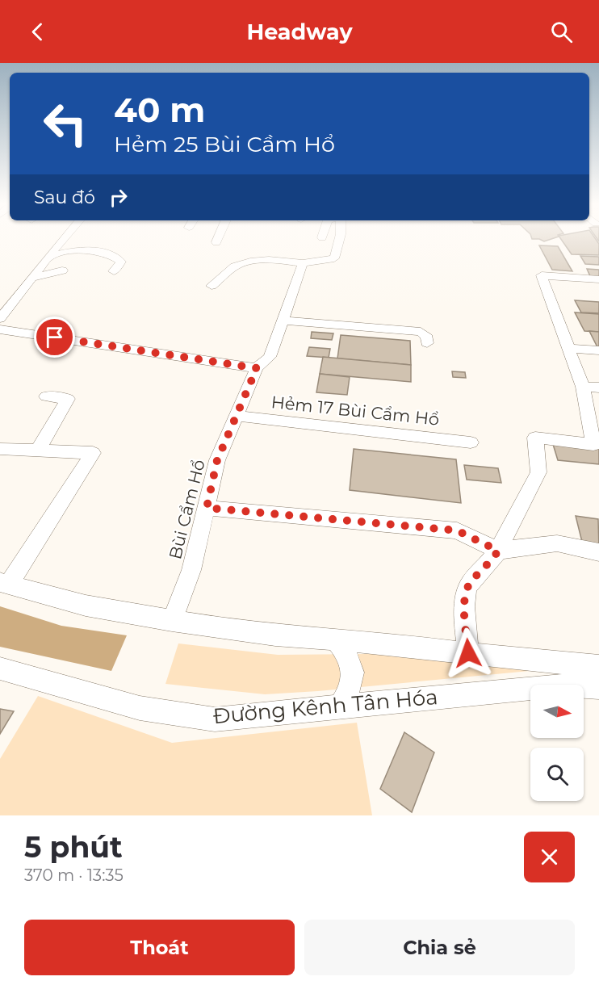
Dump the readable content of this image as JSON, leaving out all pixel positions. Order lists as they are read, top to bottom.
{
  "streets": {
    "street": ["Hẻm 17 Bùi Cẩm Hổ", "Bùi Cẩm Hổ", "Đường Kênh Tân Hóa"]
  },
  "crossings": [
    ["Hẻm 17 Bùi Cẩm Hổ", "Bùi Cẩm Hổ"]
  ],
  "north": "right",
  "page": {
    "header": "Headway",
    "turn": ["40 m", "Hẻm 25 Bùi Cầm Hổ"],
    "then": "Sau đó",
    "heading": ["5 phút", "370 m · 13:35"],
    "buttons": ["Thoát", "Chia sẻ"]
  }
}
